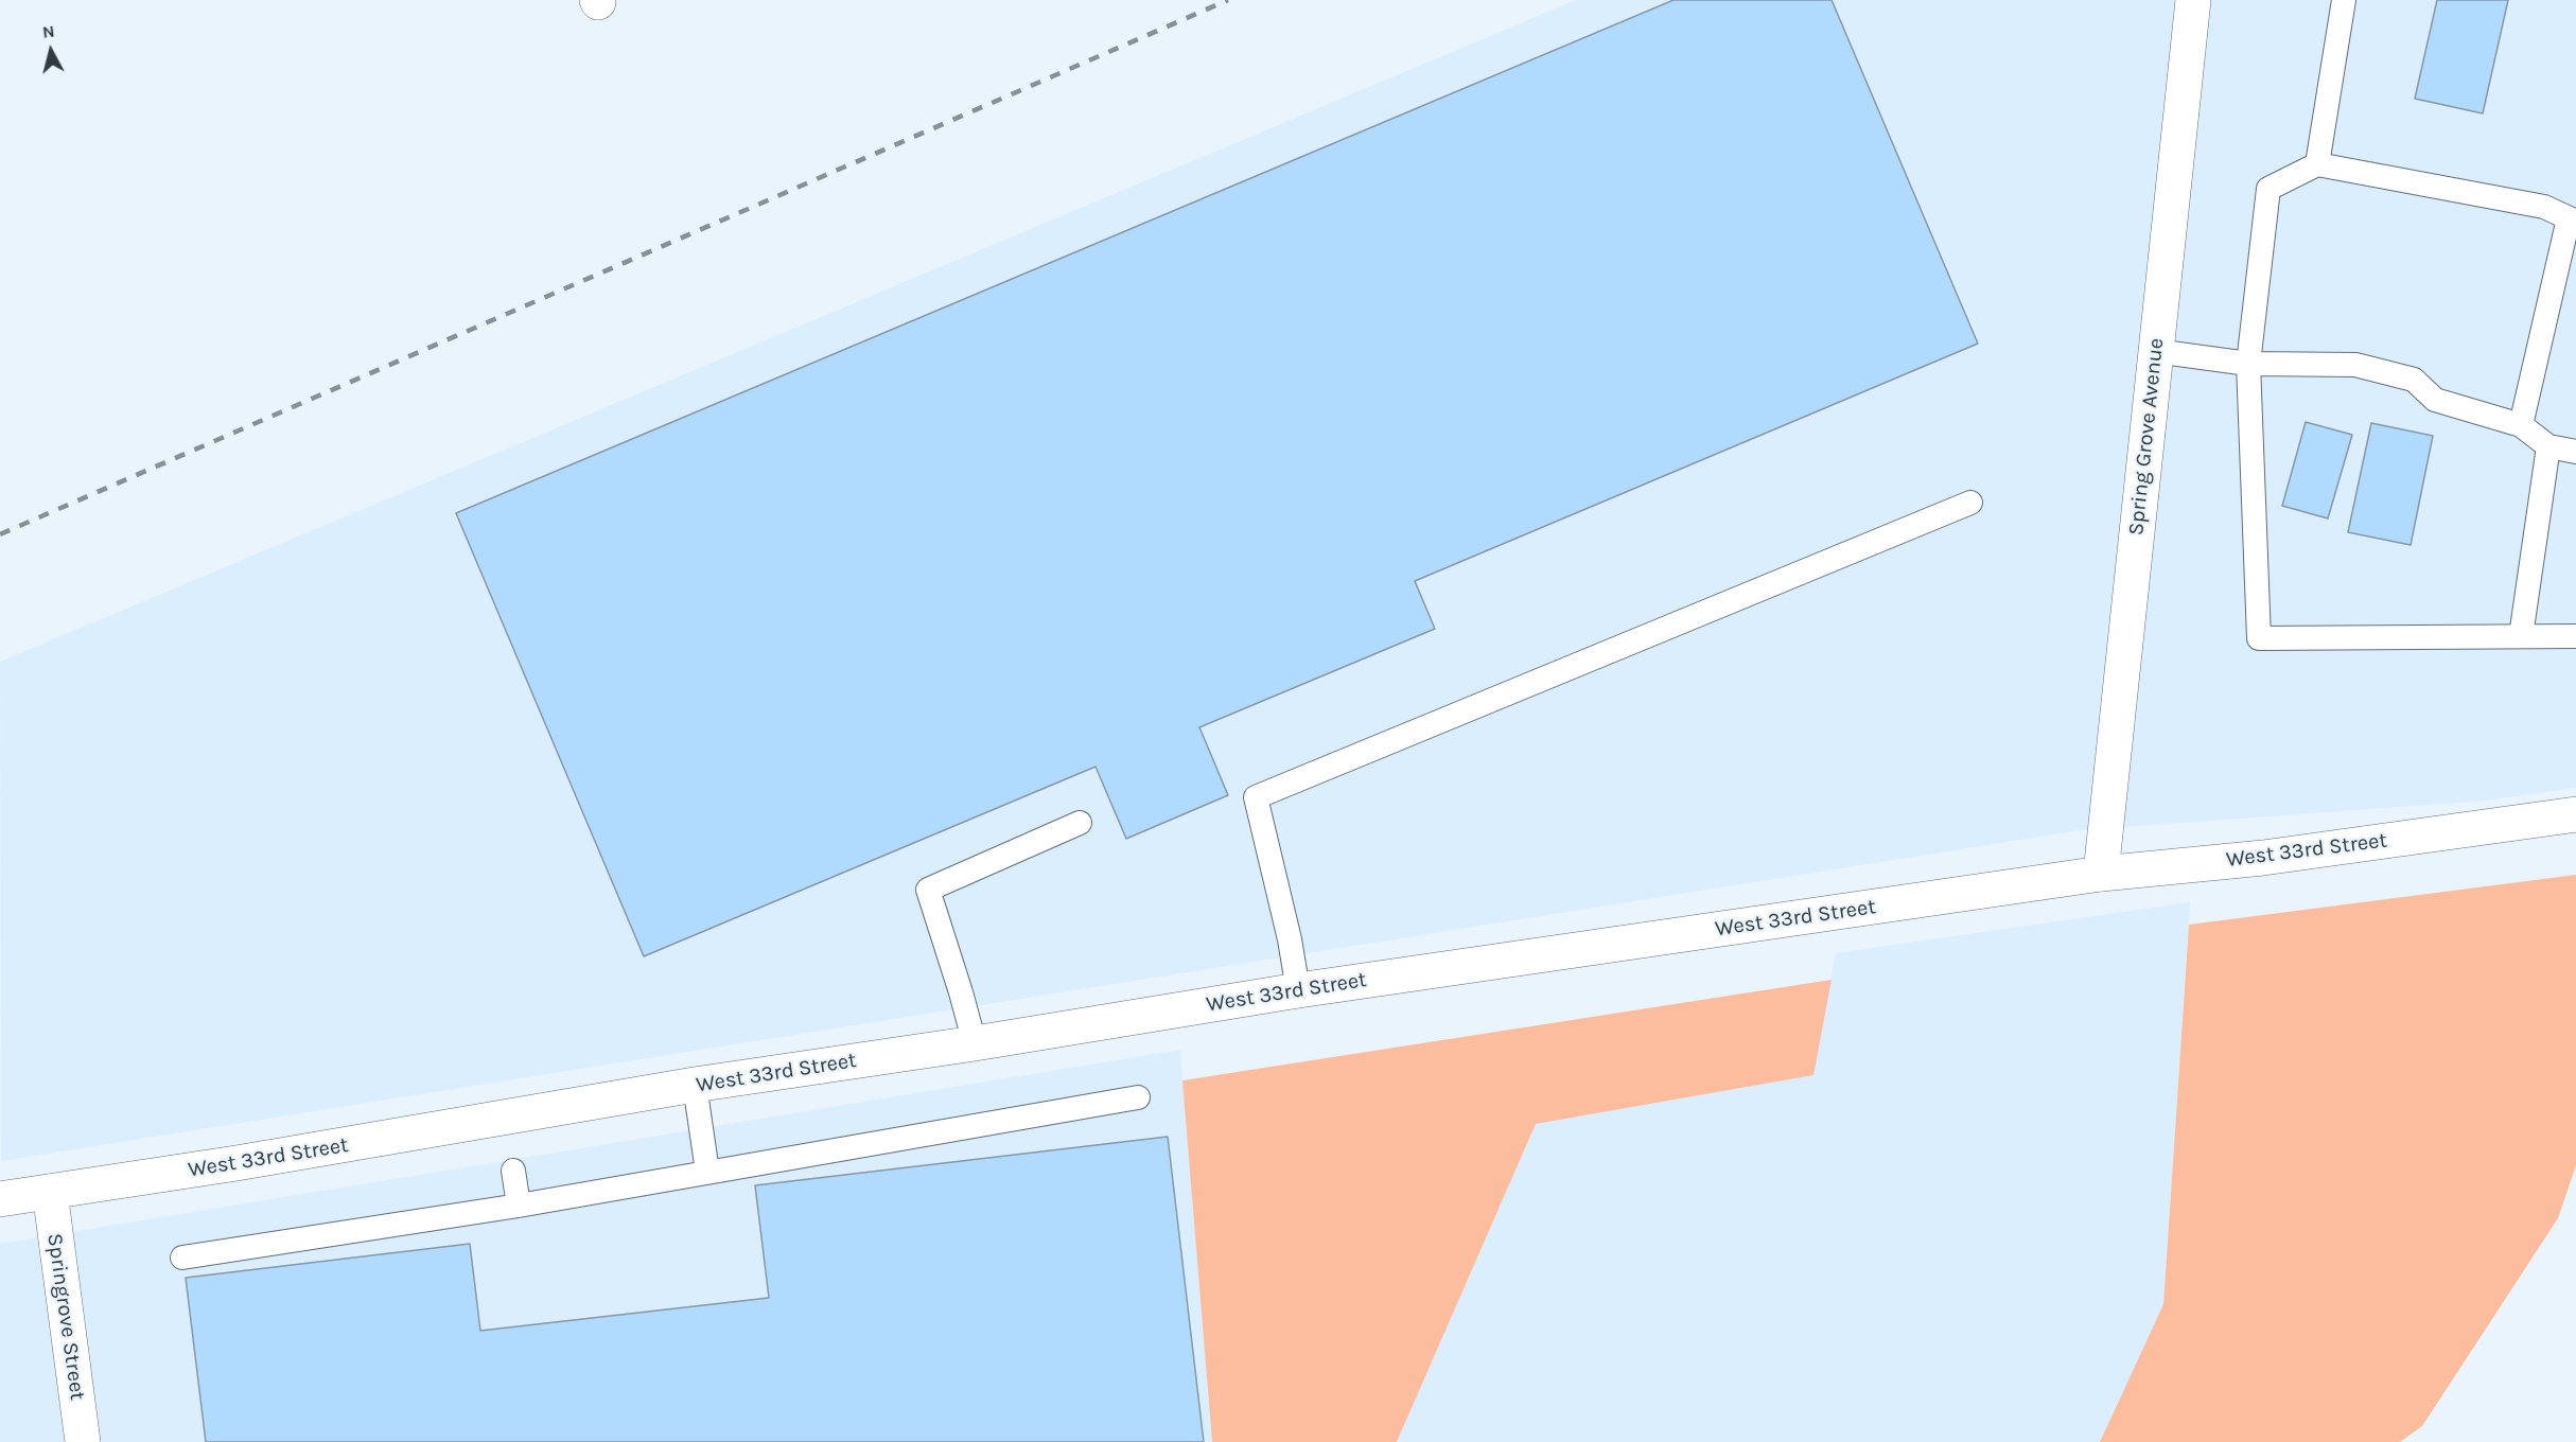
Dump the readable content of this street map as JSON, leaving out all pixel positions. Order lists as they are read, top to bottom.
{
  "streets": {
    "street": ["Spring Grove Avenue", "West 33rd Street", "Springrove Street"]
  },
  "crossings": [
    ["Spring Grove Avenue", "West 33rd Street"],
    ["West 33rd Street", "Springrove Street"]
  ],
  "north": "top"
}
